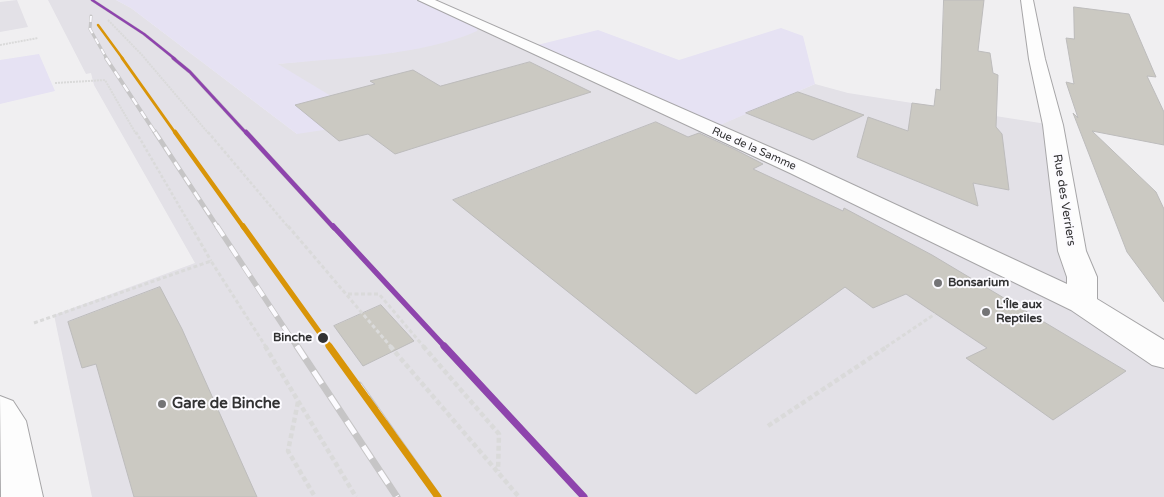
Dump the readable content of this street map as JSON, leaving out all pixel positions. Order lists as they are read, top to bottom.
{
  "streets": {
    "street": ["Rue de la Samme", "Rue des Verriers"]
  },
  "crossings": [
    ["Rue de la Samme", "Rue des Verriers"]
  ],
  "places": [
    "Bonsarium",
    "L'Île aux Reptiles",
    "Binche",
    "Gare de Binche"
  ]
}
